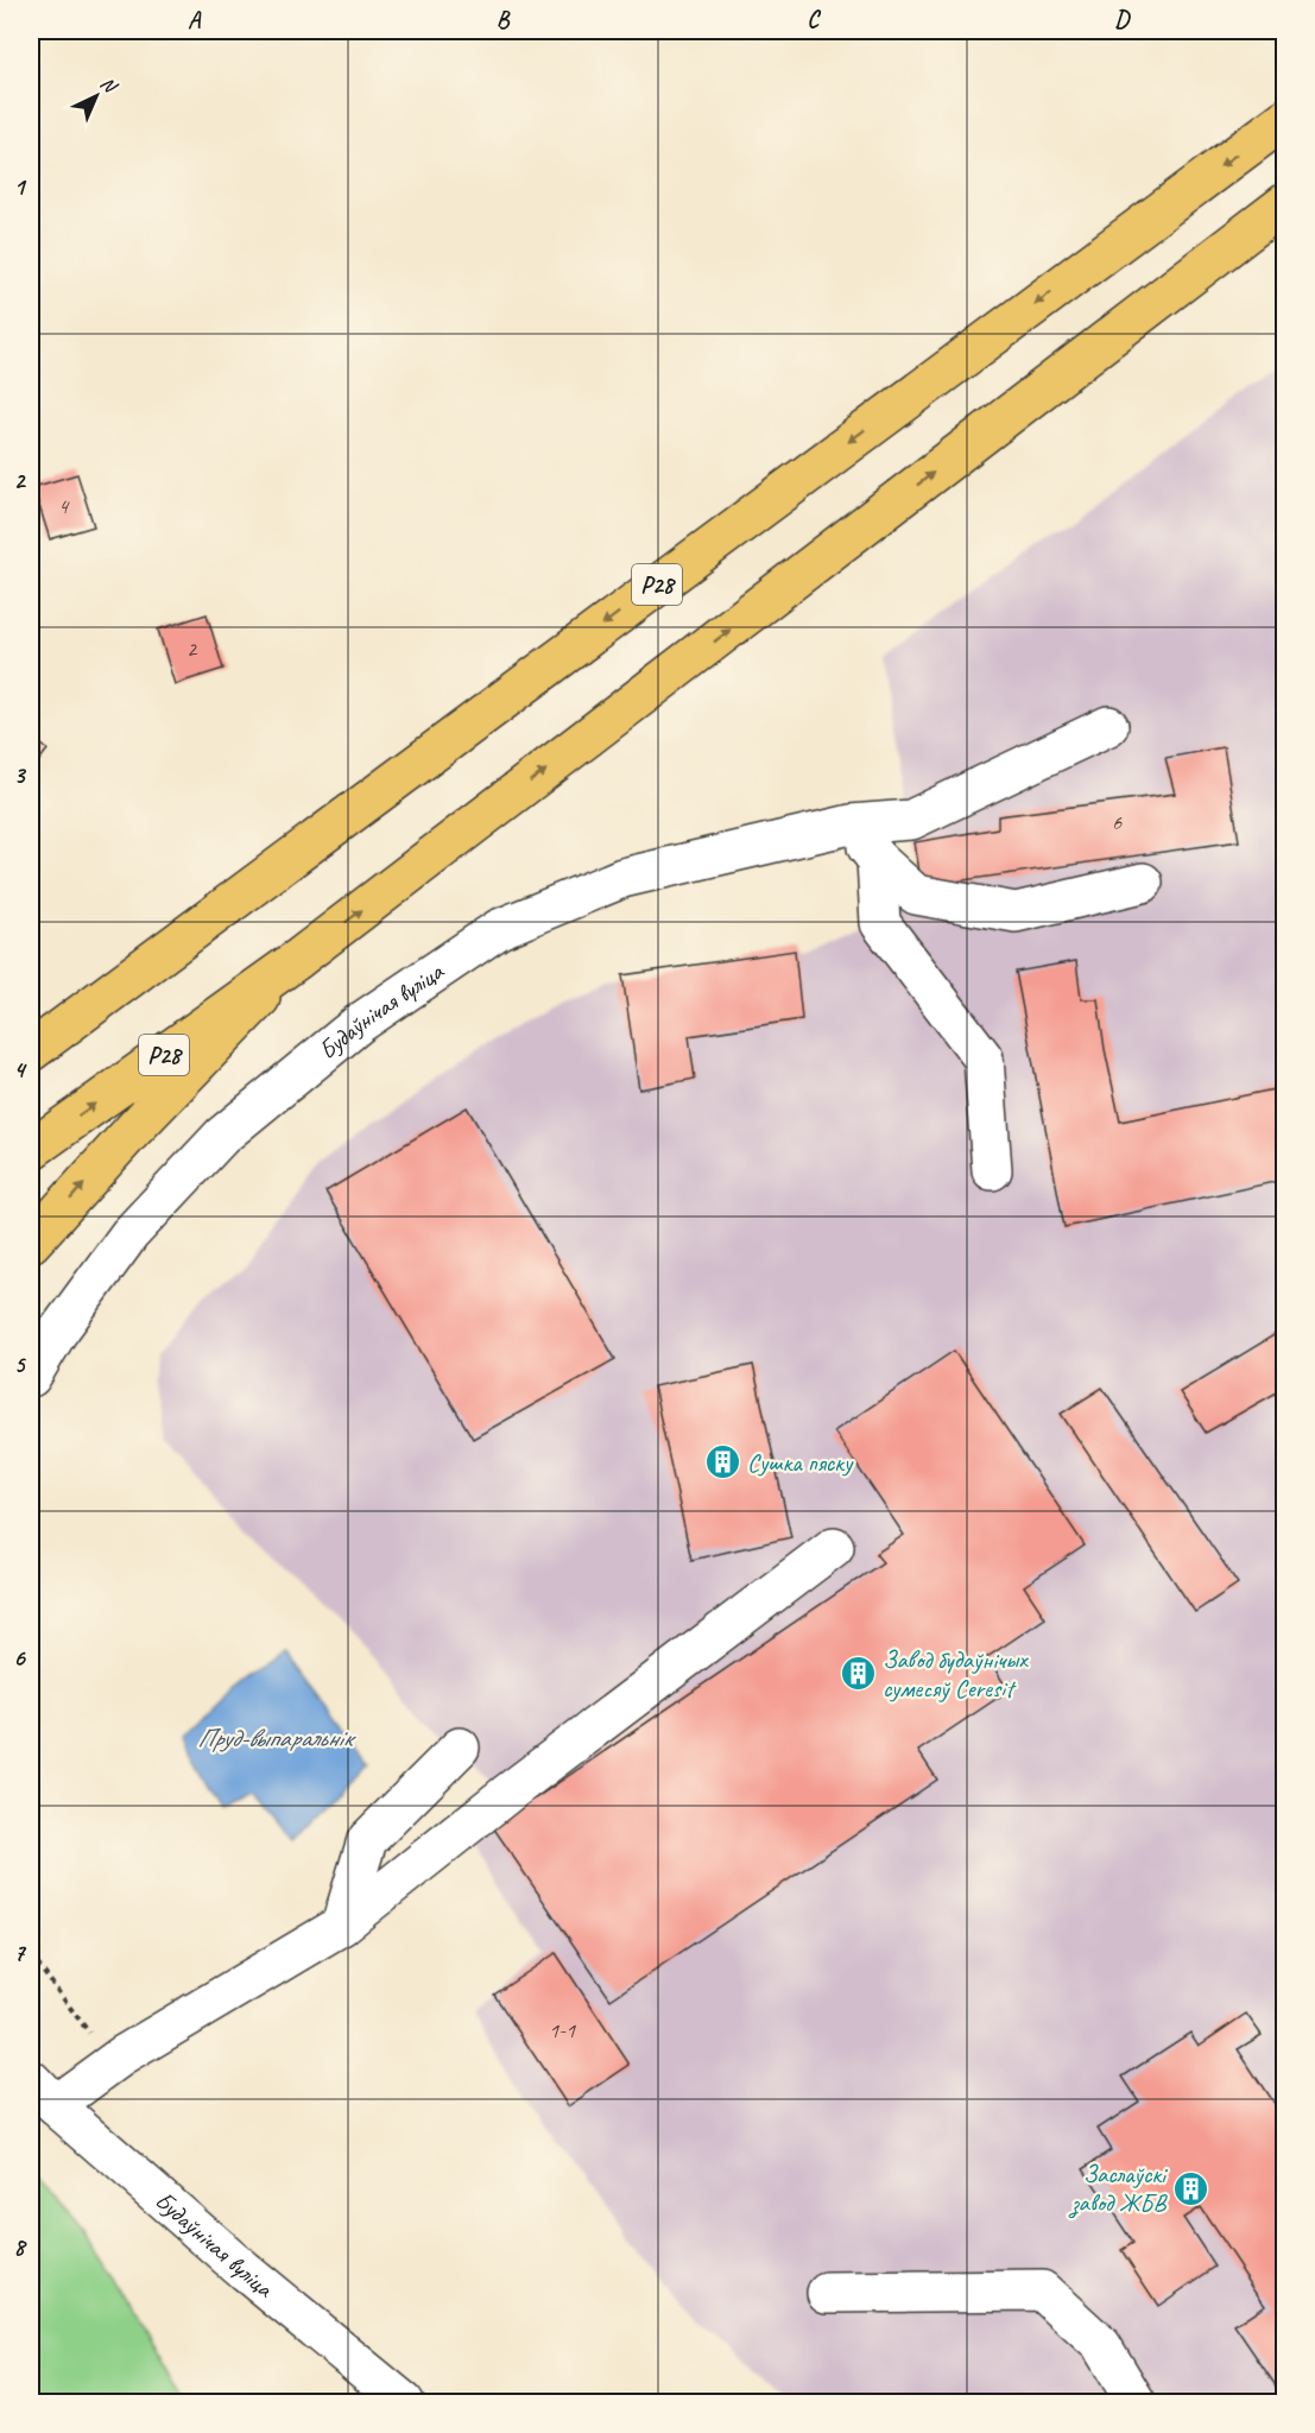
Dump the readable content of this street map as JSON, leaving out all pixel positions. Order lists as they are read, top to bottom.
{
  "streets": {
    "main road": ["Р28"],
    "street": ["Будаўнічая вуліца"]
  },
  "water": ["Пруд-выпаральнік"],
  "places": {
    "building": ["Сушка пяску", "Завод будаўнічых сумесяў Ceresit", "Заслаўскі завод ЖБВ"]
  },
  "house_numbers": [
    "4",
    "2",
    "6",
    "1-1"
  ],
  "north": "top right",
  "grid": {
    "columns": [
      "A",
      "B",
      "C",
      "D"
    ],
    "rows": [
      "1",
      "2",
      "3",
      "4",
      "5",
      "6",
      "7",
      "8"
    ]
  }
}
